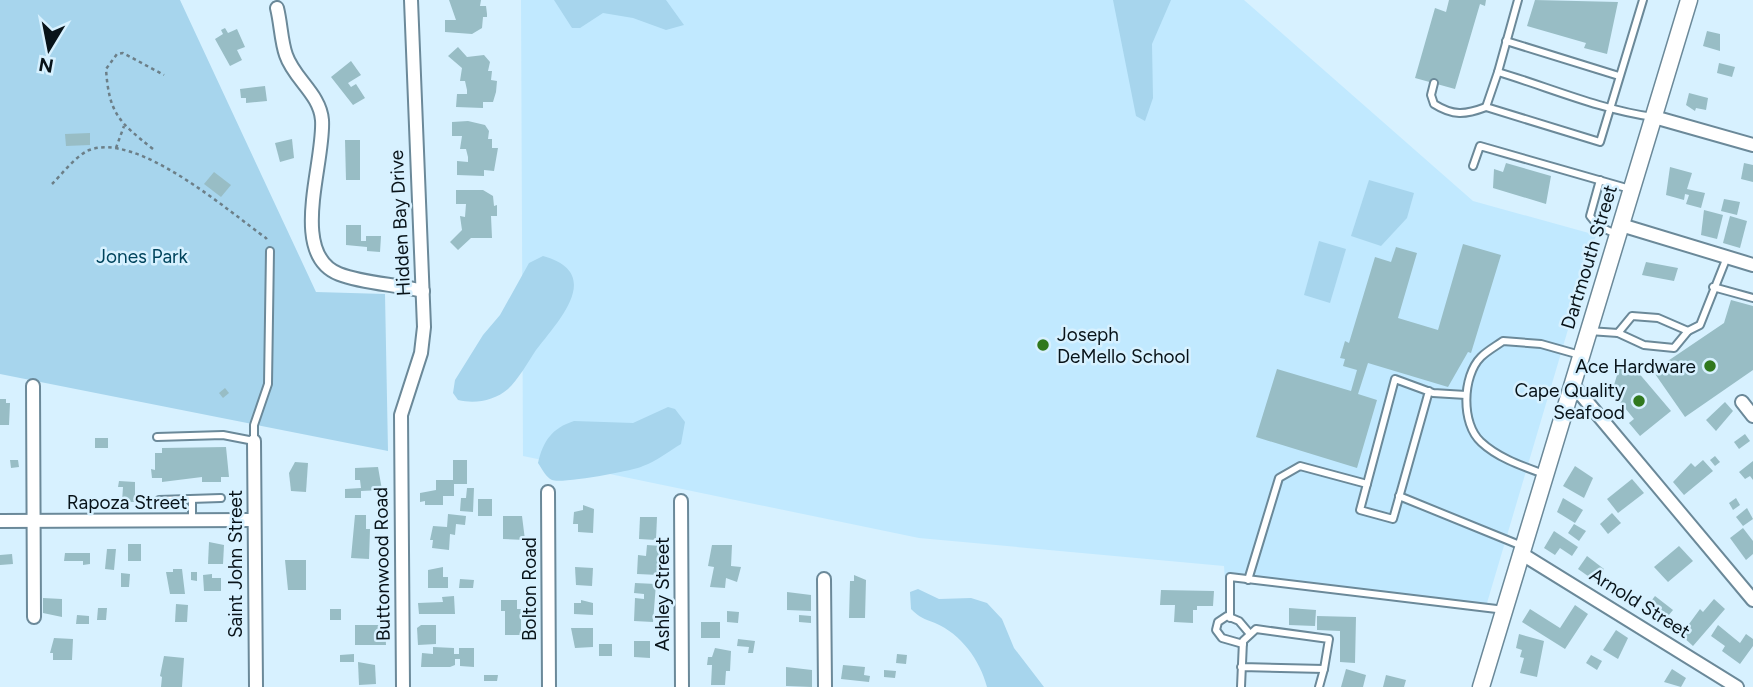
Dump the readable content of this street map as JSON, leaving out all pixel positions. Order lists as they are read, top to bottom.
{
  "streets": {
    "main road": ["Dartmouth Street"],
    "street": [
      "Hidden Bay Drive",
      "Rapoza Street",
      "Saint John Street",
      "Buttonwood Road",
      "Bolton Road",
      "Ashley Street",
      "Arnold Street"
    ]
  },
  "crossings": [
    ["Hidden Bay Drive", "Buttonwood Road"],
    ["Dartmouth Street", "Arnold Street"],
    ["Rapoza Street", "Saint John Street"]
  ],
  "parks": ["Jones Park"],
  "places": ["Joseph DeMello School", "Ace Hardware", "Cape Quality Seafood"],
  "north": "bottom"
}
